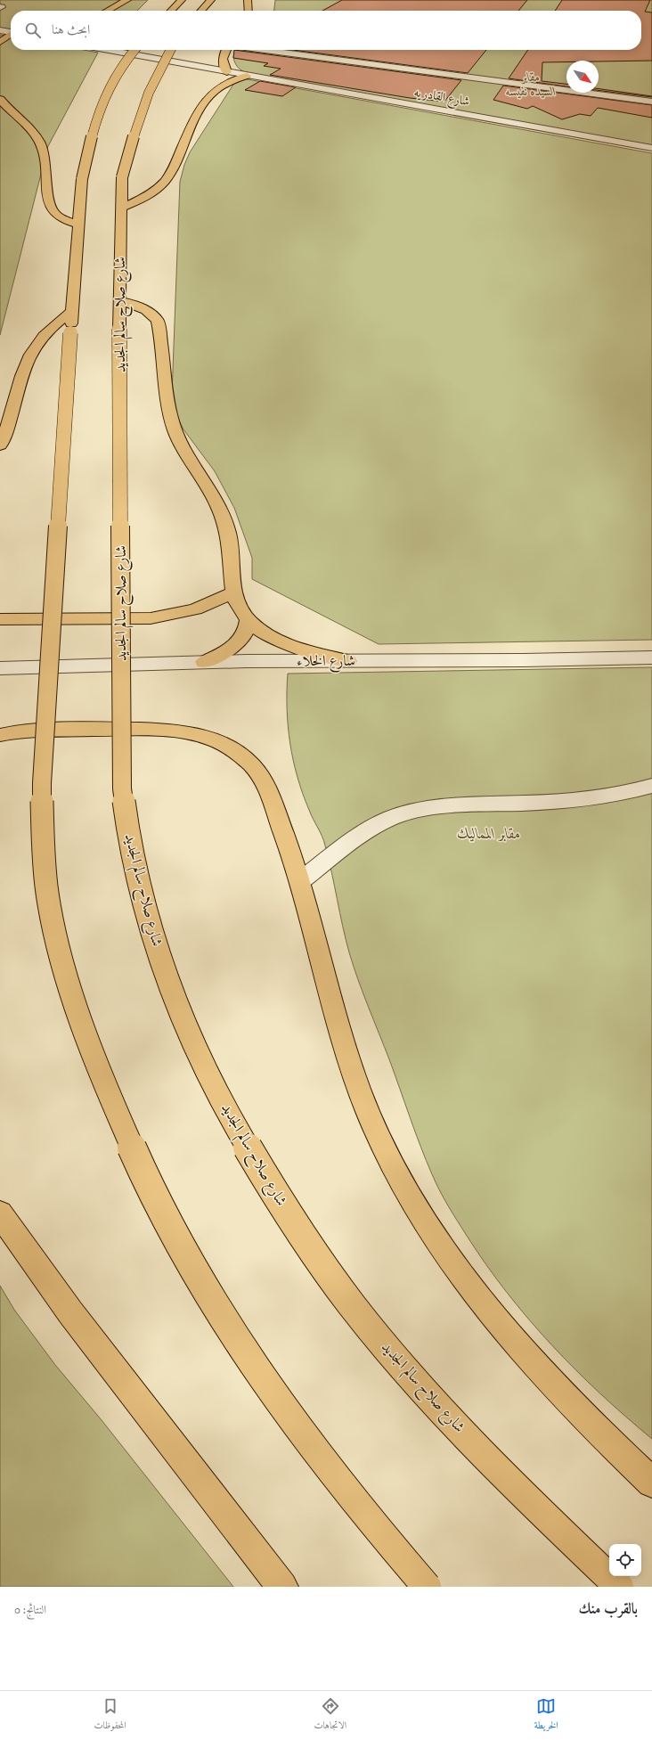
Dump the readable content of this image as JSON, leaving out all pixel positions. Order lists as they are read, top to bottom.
{
  "streets": {
    "highway": ["شارع صلاح سالم الجديد"],
    "street": ["شارع القادريه", "شارع الخلاء"]
  },
  "parks": ["مقابر السيده نفيسه", "مقابر المماليك"],
  "north": "bottom right",
  "page": {
    "search": "ابحث هنا",
    "heading": ["بالقرب منك", "النتائج: 0"],
    "nav": ["الخريطة", "الاتجاهات", "المحفوظات"]
  }
}
